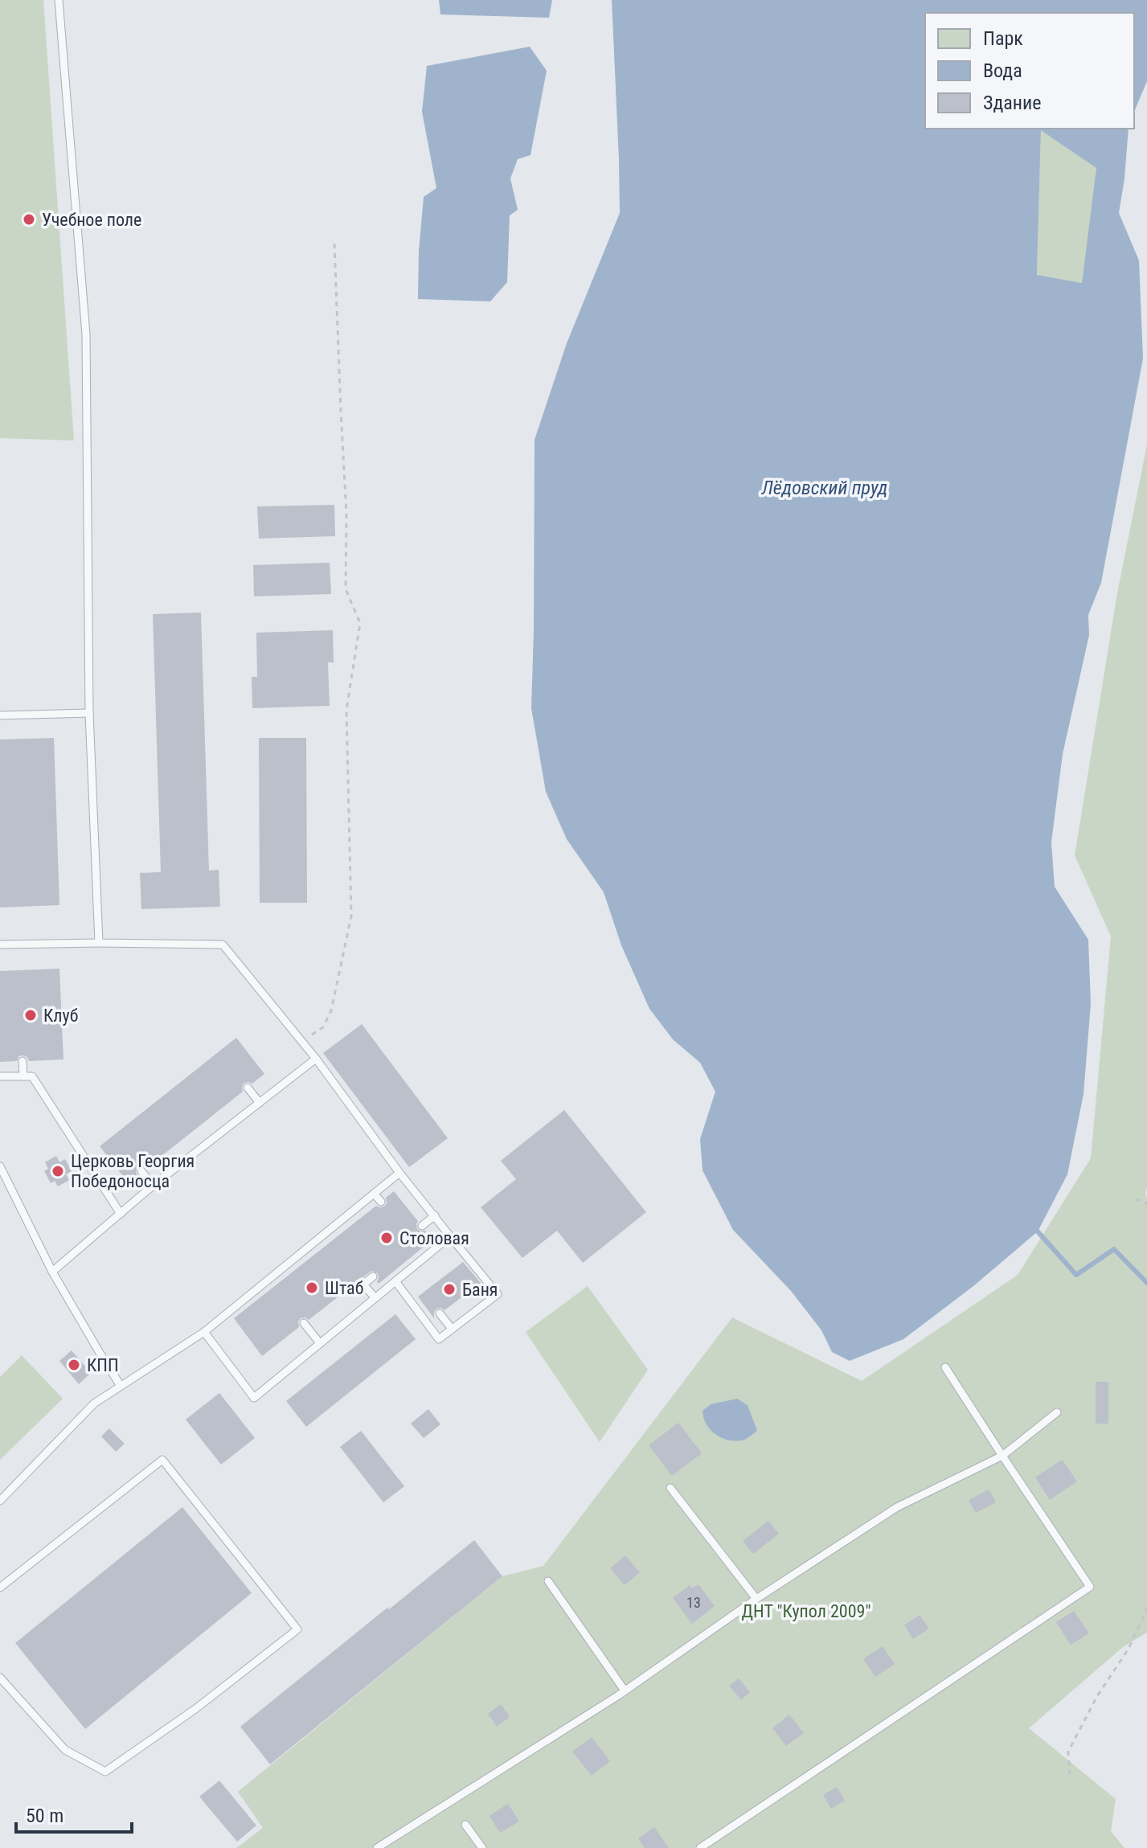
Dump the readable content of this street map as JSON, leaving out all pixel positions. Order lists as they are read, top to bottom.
{
  "water": ["Лёдовский пруд"],
  "parks": ["ДНТ \"Купол 2009\""],
  "places": [
    "Учебное поле",
    "Клуб",
    "Церковь Георгия Победоносца",
    "Столовая",
    "Штаб",
    "Баня",
    "КПП"
  ],
  "house_numbers": ["13"],
  "legend": ["Парк", "Вода", "Здание"],
  "scale_bar": "50 m"
}
